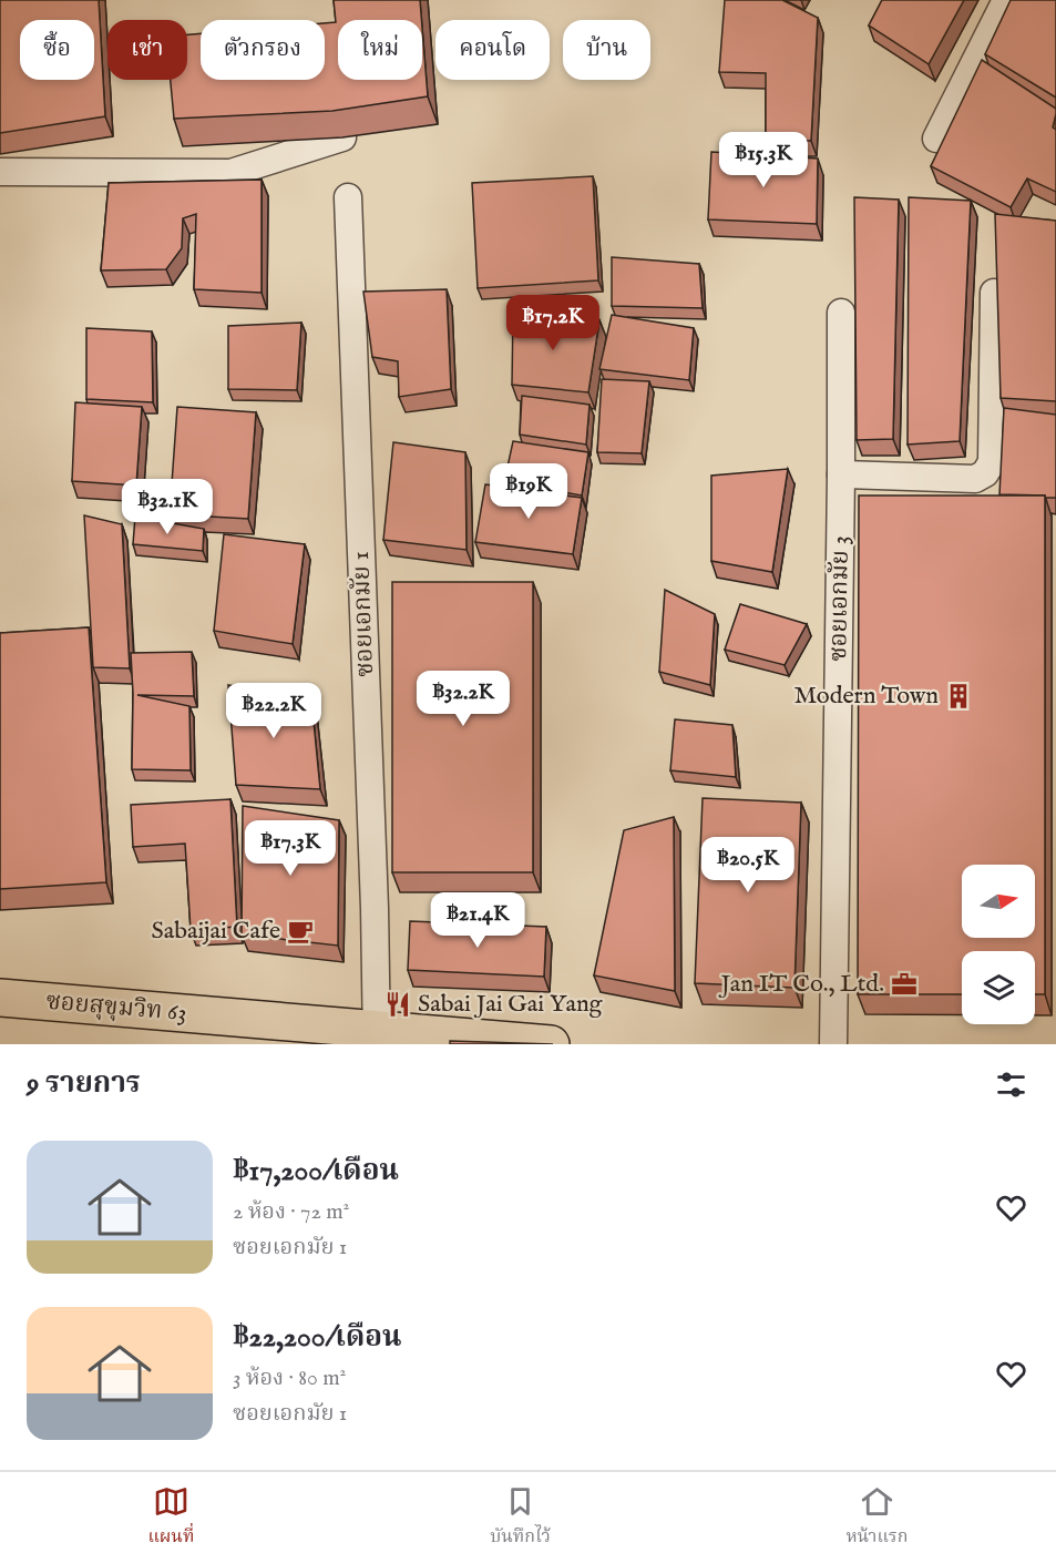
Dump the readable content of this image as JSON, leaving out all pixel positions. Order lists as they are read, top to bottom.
{
  "streets": {
    "main road": ["ซอยสุขุมวิท 63"],
    "street": ["ซอยเอกมัย 3", "ซอยเอกมัย 1"]
  },
  "crossings": [
    ["ซอยเอกมัย 1", "ซอยสุขุมวิท 63"]
  ],
  "places": {
    "building": ["Modern Town"],
    "cafe": ["Sabaijai Cafe"],
    "office": ["Jan IT Co., Ltd."],
    "restaurant": ["Sabai Jai Gai Yang"]
  },
  "north": "right",
  "page": {
    "chip": [
      "ซื้อ",
      "เช่า",
      "ตัวกรอง",
      "ใหม่",
      "คอนโด",
      "บ้าน"
    ],
    "price": [
      "฿15.3K",
      "฿17.2K",
      "฿19K",
      "฿32.1K",
      "฿32.2K",
      "฿22.2K",
      "฿17.3K",
      "฿20.5K",
      "฿21.4K"
    ],
    "heading": "9 รายการ",
    "list": [
      {
        "name": "฿17,200/เดือน",
        "note": "2 ห้อง · 72 m² · ซอยเอกมัย 1"
      },
      {
        "name": "฿22,200/เดือน",
        "note": "3 ห้อง · 80 m² · ซอยเอกมัย 1"
      }
    ],
    "tabs": ["แผนที่", "บันทึกไว้", "หน้าแรก"]
  }
}
